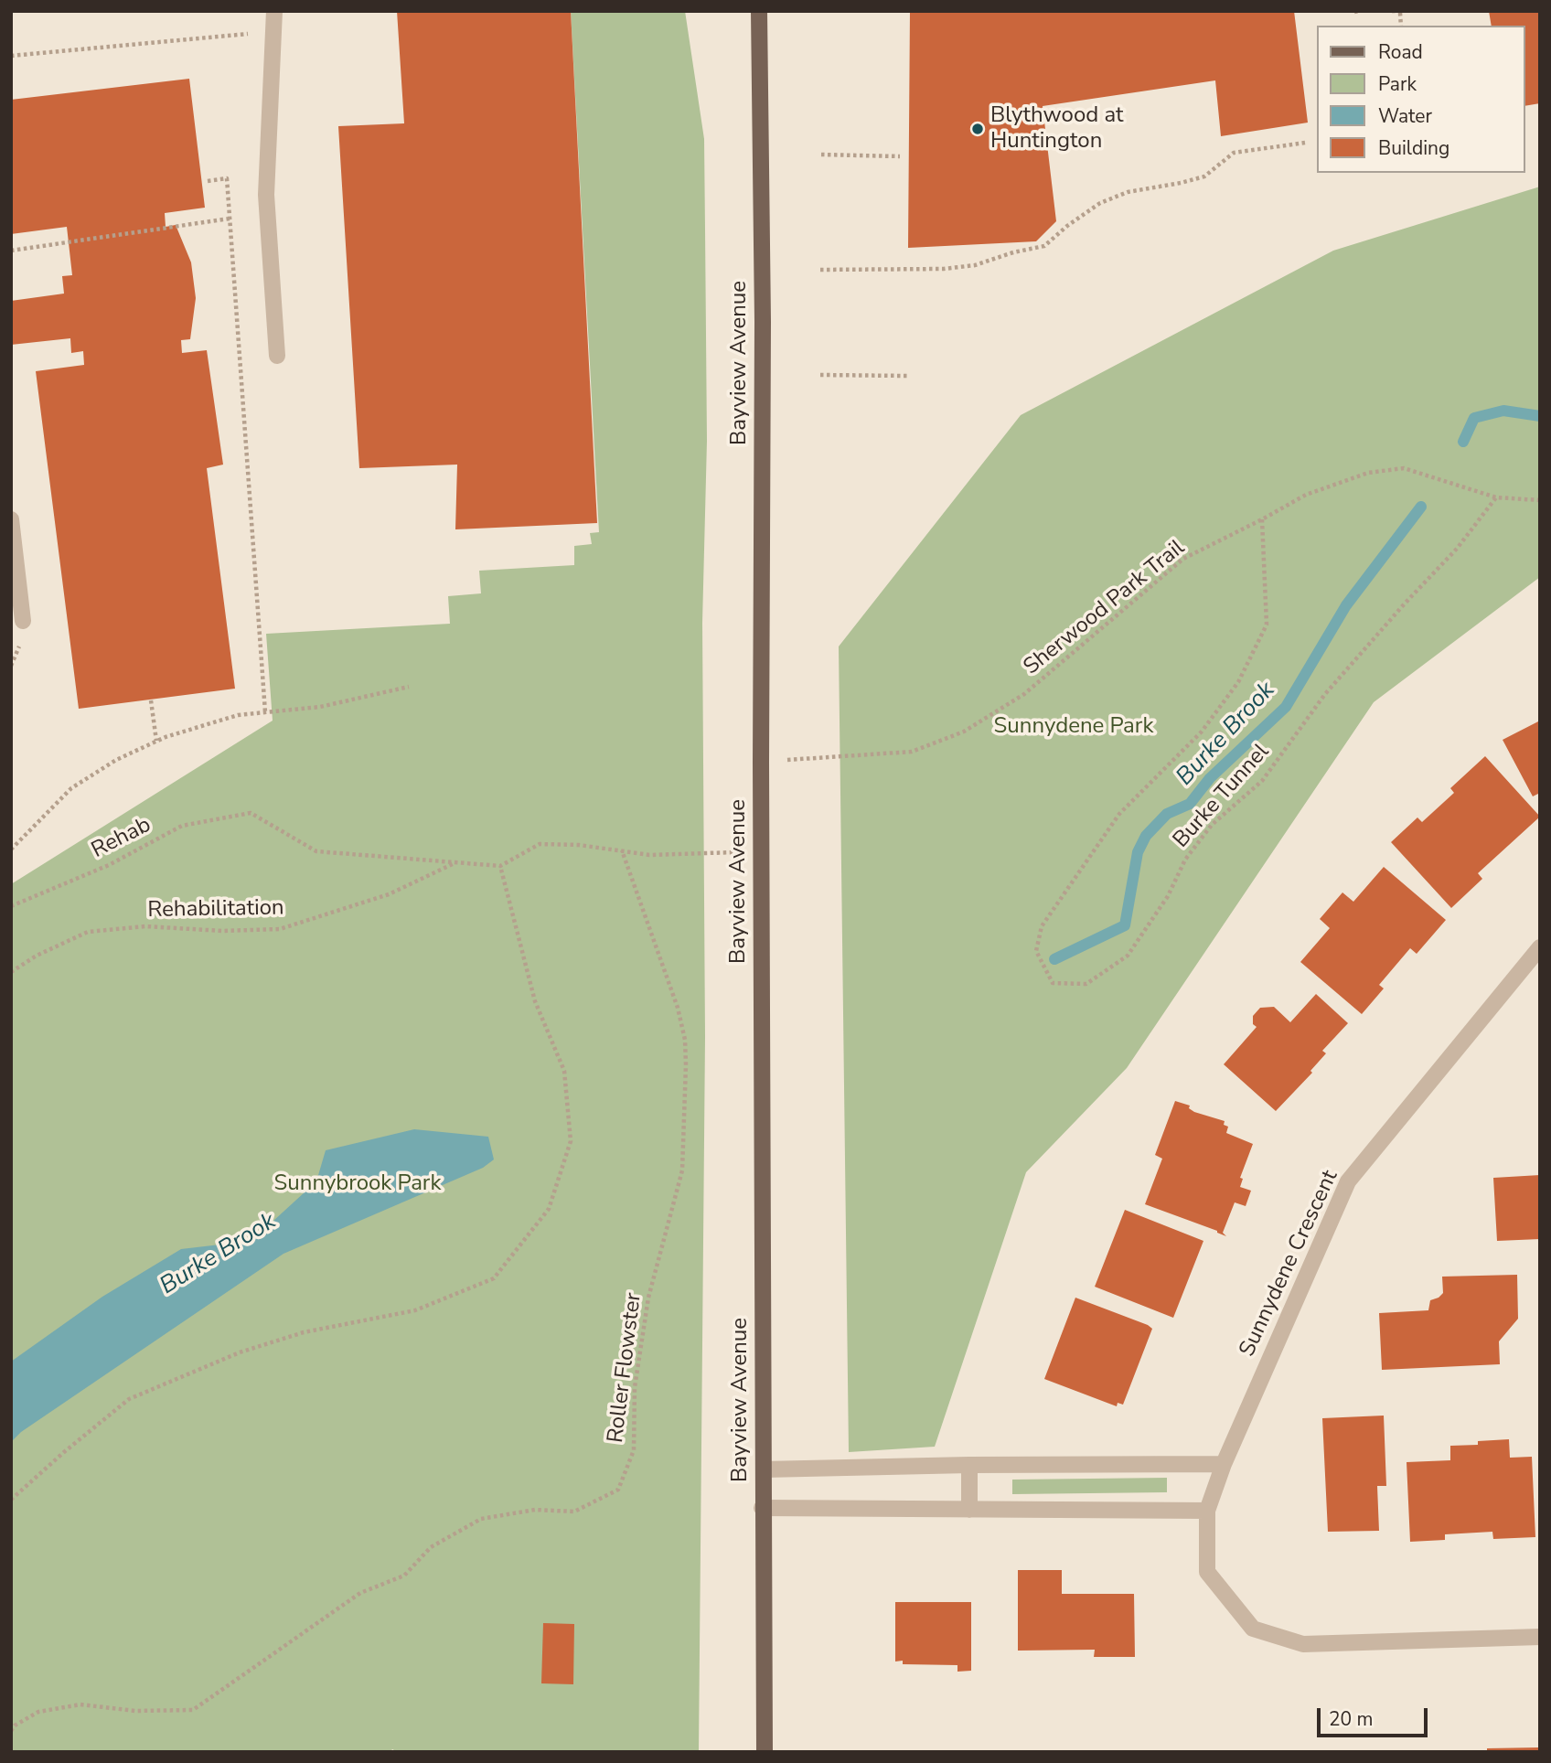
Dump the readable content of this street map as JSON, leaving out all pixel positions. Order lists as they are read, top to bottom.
{
  "streets": {
    "main road": ["Bayview Avenue"],
    "street": ["Sunnydene Crescent"],
    "path": [
      "Sherwood Park Trail",
      "Burke Tunnel",
      "Rehab",
      "Rehabilitation",
      "Roller Flowster"
    ]
  },
  "crossings": [
    ["Bayview Avenue", "Sherwood Park Trail"],
    ["Sherwood Park Trail", "Burke Tunnel"],
    ["Rehab", "Rehabilitation"]
  ],
  "water": ["Burke Brook"],
  "parks": ["Sunnydene Park", "Sunnybrook Park"],
  "places": ["Blythwood at Huntington"],
  "legend": [
    "Road",
    "Park",
    "Water",
    "Building"
  ],
  "scale_bar": "20 m"
}
